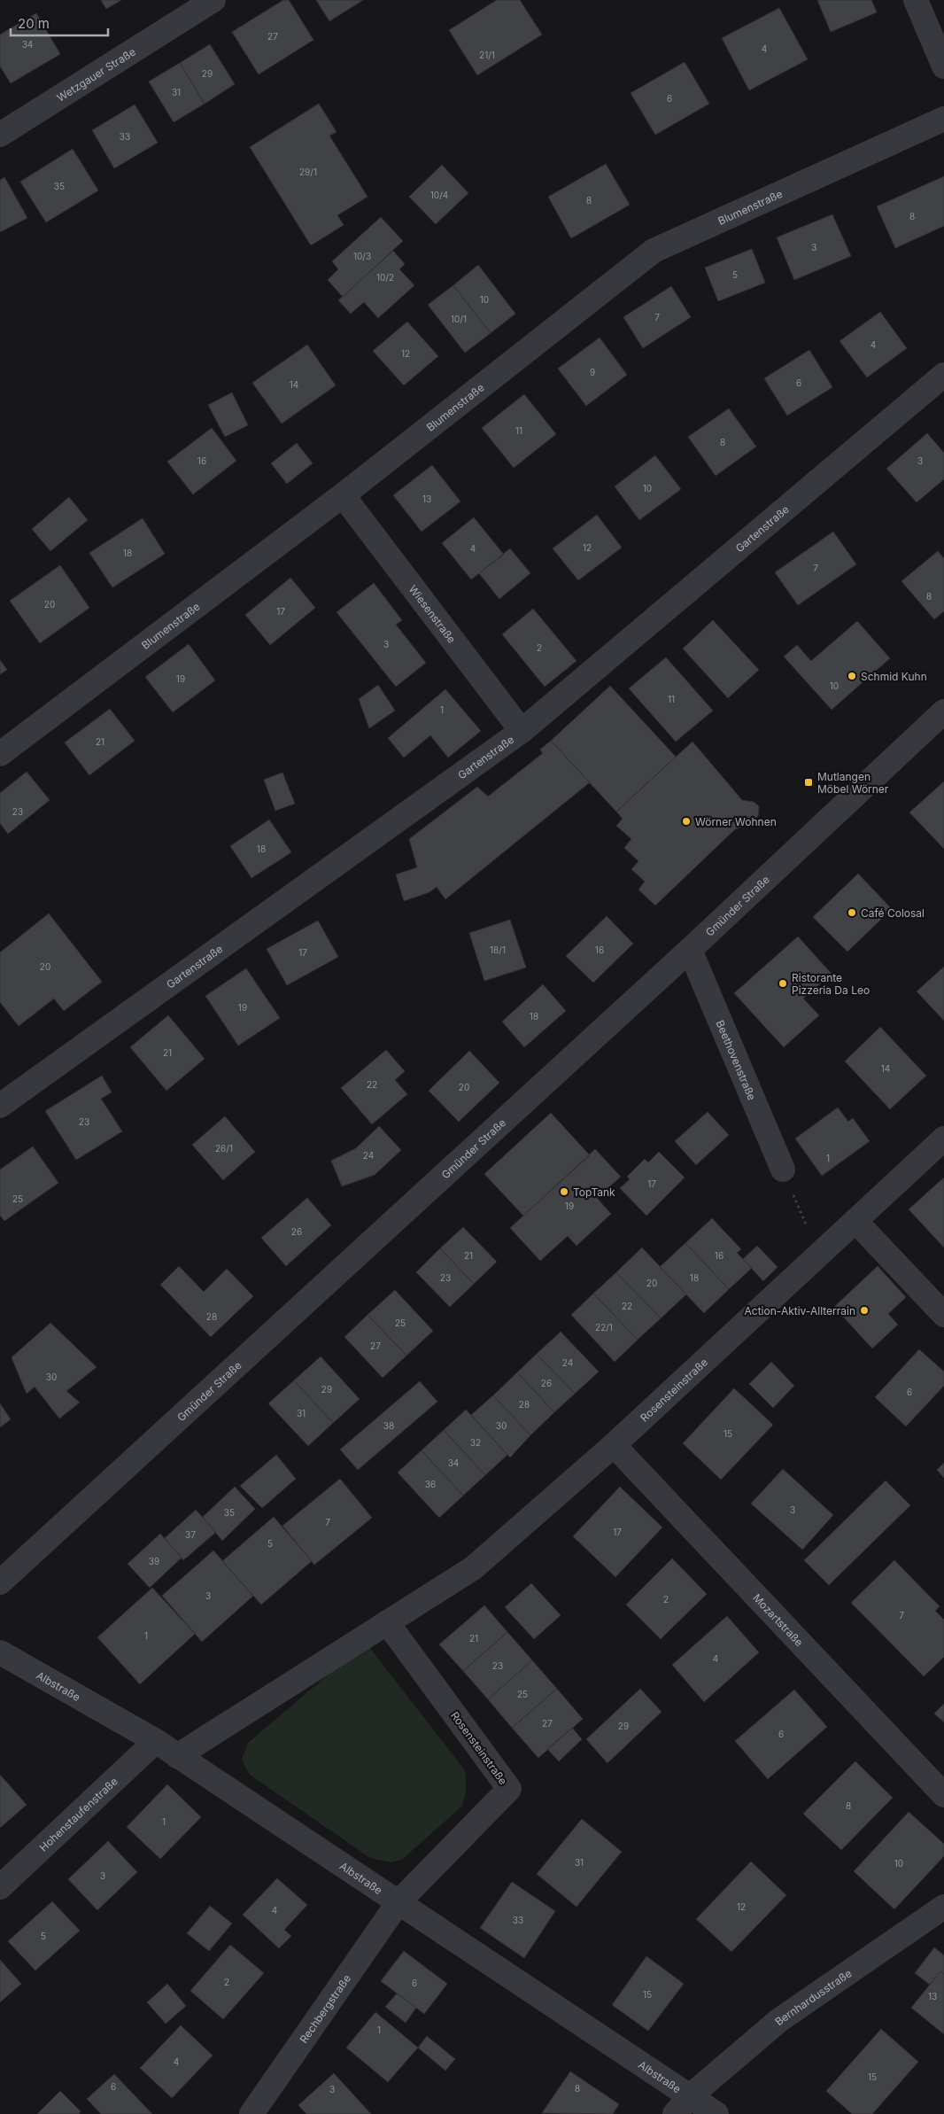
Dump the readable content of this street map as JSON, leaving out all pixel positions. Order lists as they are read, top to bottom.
{
  "streets": {
    "street": [
      "Wetzgauer Straße",
      "Blumenstraße",
      "Gartenstraße",
      "Wiesenstraße",
      "Gmünder Straße",
      "Beethovenstraße",
      "Rosensteinstraße",
      "Mozartstraße",
      "Albstraße",
      "Hohenstaufenstraße",
      "Bernhardusstraße",
      "Rechbergstraße"
    ]
  },
  "crossings": [
    ["Blumenstraße", "Wiesenstraße"],
    ["Gartenstraße", "Wiesenstraße"],
    ["Gmünder Straße", "Beethovenstraße"],
    ["Rosensteinstraße", "Mozartstraße"],
    ["Rosensteinstraße", "Albstraße"],
    ["Rosensteinstraße", "Rechbergstraße"],
    ["Albstraße", "Hohenstaufenstraße"],
    ["Albstraße", "Bernhardusstraße"],
    ["Albstraße", "Rechbergstraße"]
  ],
  "places": {
    "other": [
      "Schmid Kuhn",
      "Wörner Wohnen",
      "Café Colosal",
      "Ristorante Pizzeria Da Leo",
      "TopTank",
      "Action-Aktiv-Allterrain"
    ],
    "transit": ["Mutlangen Möbel Wörner"]
  },
  "house_numbers": [
    "27",
    "34",
    "4",
    "21/1",
    "29",
    "31",
    "6",
    "33",
    "29/1",
    "35",
    "10/4",
    "8",
    "8",
    "3",
    "10/3",
    "5",
    "10/2",
    "10",
    "7",
    "10/1",
    "4",
    "12",
    "9",
    "6",
    "14",
    "11",
    "8",
    "16",
    "3",
    "10",
    "13",
    "12",
    "4",
    "18",
    "7",
    "8",
    "20",
    "17",
    "3",
    "2",
    "19",
    "10",
    "11",
    "1",
    "21",
    "23",
    "18",
    "18/1",
    "16",
    "17",
    "20",
    "19",
    "18",
    "21",
    "14",
    "22",
    "20",
    "23",
    "26/1",
    "24",
    "1",
    "17",
    "25",
    "19",
    "26",
    "21",
    "16",
    "23",
    "18",
    "20",
    "22",
    "28",
    "25",
    "22/1",
    "27",
    "24",
    "30",
    "26",
    "29",
    "6",
    "28",
    "31",
    "38",
    "30",
    "15",
    "32",
    "34",
    "36",
    "3",
    "35",
    "7",
    "17",
    "37",
    "5",
    "39",
    "3",
    "2",
    "7",
    "1",
    "21",
    "4",
    "23",
    "25",
    "27",
    "29",
    "6",
    "8",
    "1",
    "31",
    "10",
    "3",
    "12",
    "4",
    "33",
    "5",
    "2",
    "6",
    "15",
    "13",
    "1",
    "4",
    "15",
    "6",
    "8",
    "3"
  ],
  "scale_bar": "20 m"
}
